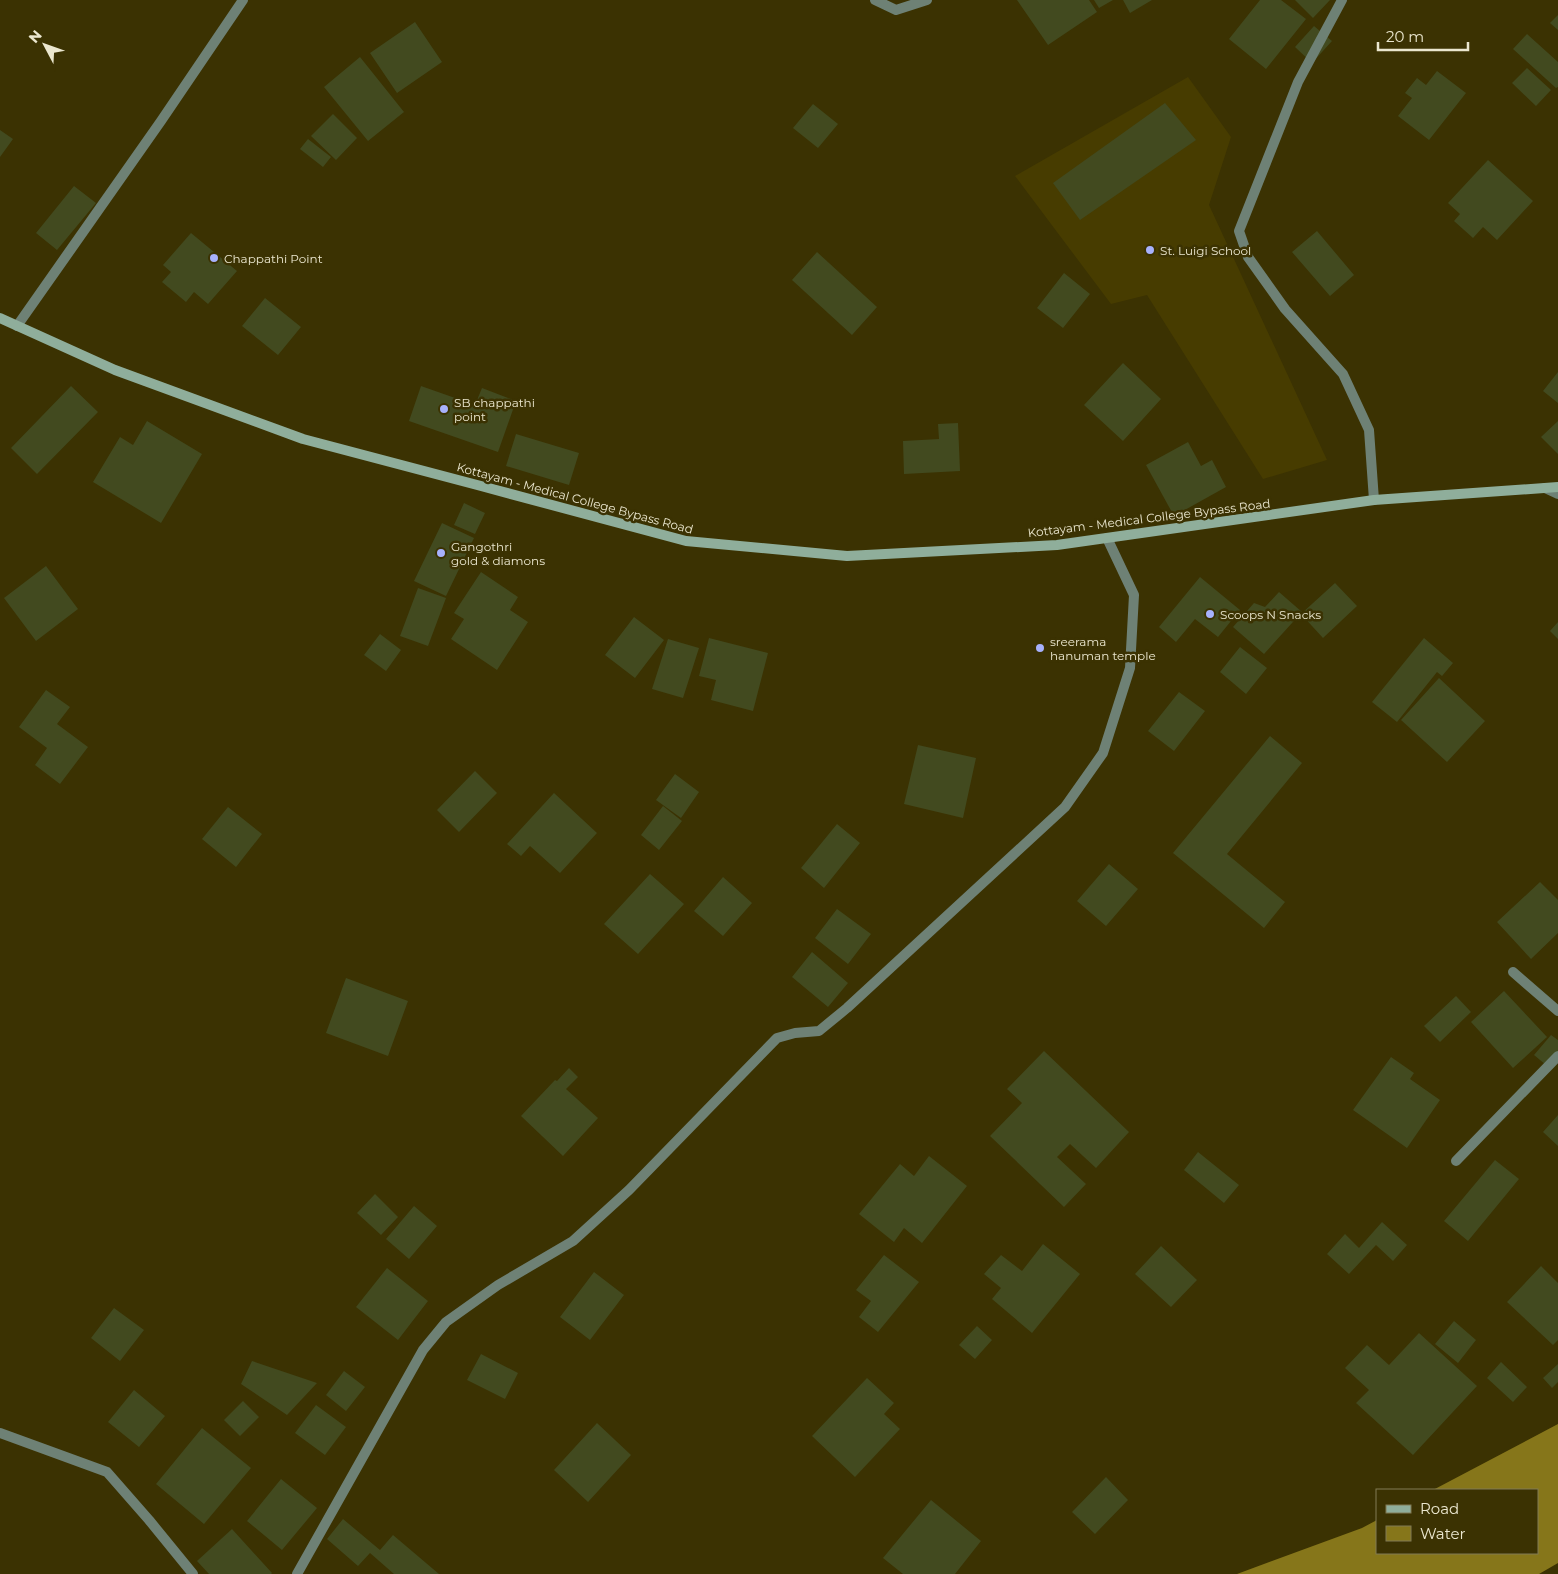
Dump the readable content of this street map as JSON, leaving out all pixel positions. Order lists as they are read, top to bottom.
{
  "streets": {
    "main road": ["Kottayam - Medical College Bypass Road"]
  },
  "places": [
    "St. Luigi School",
    "Chappathi Point",
    "SB chappathi point",
    "Gangothri gold & diamons",
    "Scoops N Snacks",
    "sreerama hanuman temple"
  ],
  "legend": ["Road", "Water"],
  "scale_bar": "20 m",
  "north": "top left"
}
